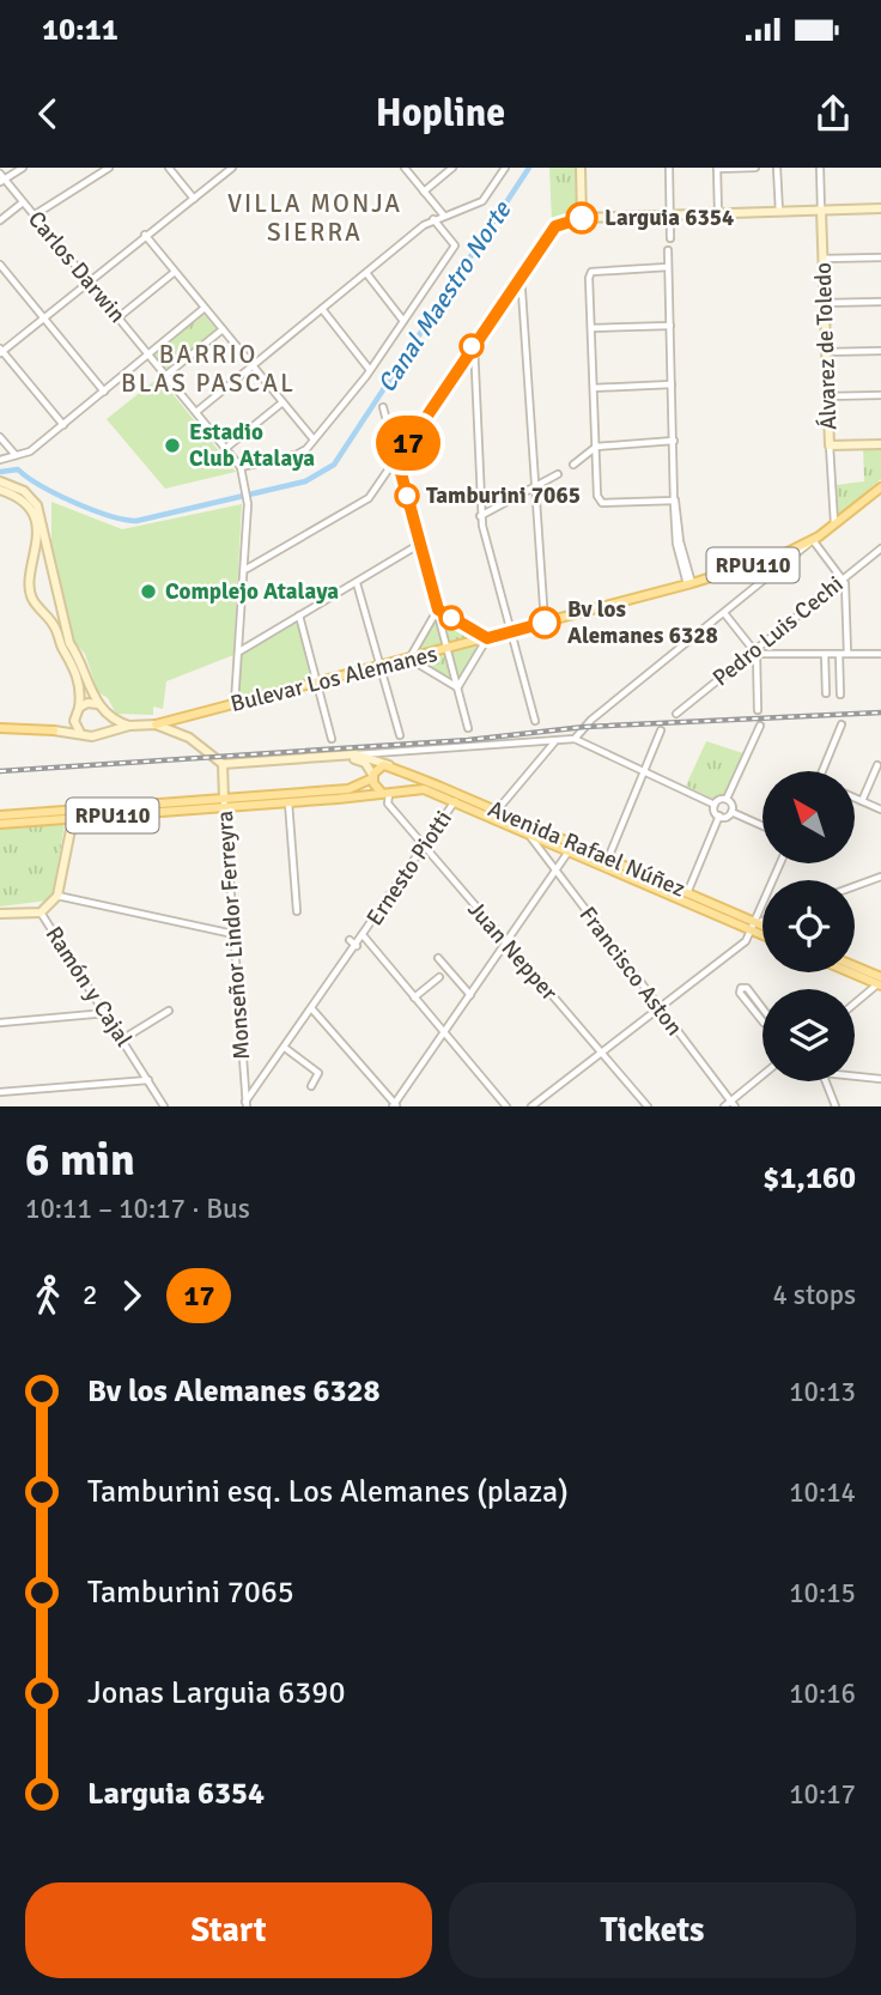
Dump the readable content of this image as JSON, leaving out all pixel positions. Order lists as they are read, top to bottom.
{
  "streets": {
    "main road": [
      "Álvarez de Toledo",
      "RPU110",
      "Bulevar Los Alemanes",
      "Avenida Rafael Núñez",
      "Monseñor Lindor Ferreyra",
      "Ramón y Cajal"
    ],
    "street": [
      "Carlos Darwin",
      "Pedro Luis Cechi",
      "Ernesto Piotti",
      "Juan Nepper",
      "Francisco Aston"
    ]
  },
  "crossings": [
    ["Álvarez de Toledo", "Bulevar Los Alemanes"],
    ["RPU110", "Avenida Rafael Núñez"],
    ["RPU110", "Monseñor Lindor Ferreyra"],
    ["RPU110", "Juan Nepper"],
    ["RPU110", "Ramón y Cajal"],
    ["Avenida Rafael Núñez", "Ernesto Piotti"],
    ["Avenida Rafael Núñez", "Juan Nepper"],
    ["Avenida Rafael Núñez", "Francisco Aston"],
    ["Ernesto Piotti", "Monseñor Lindor Ferreyra"],
    ["Ernesto Piotti", "Juan Nepper"]
  ],
  "districts": ["VILLA MONJA SIERRA", "BARRIO BLAS PASCAL"],
  "water": ["Canal Maestro Norte"],
  "places": [
    "Larguia 6354",
    "Estadio Club Atalaya",
    "Tamburini 7065",
    "Complejo Atalaya",
    "Bv los Alemanes 6328"
  ],
  "lines": ["bus line 17"],
  "north": "top left",
  "page": {
    "status": "10:11",
    "header": "Hopline",
    "on_map": "17",
    "heading": ["6 min", "10:11 – 10:17 · Bus", "$1,160"],
    "legs": ["2", "17", "4 stops"],
    "list": [
      {
        "name": "Bv los Alemanes 6328",
        "value": "10:13"
      },
      {
        "name": "Tamburini esq. Los Alemanes (plaza)",
        "value": "10:14"
      },
      {
        "name": "Tamburini 7065",
        "value": "10:15"
      },
      {
        "name": "Jonas Larguia 6390",
        "value": "10:16"
      },
      {
        "name": "Larguia 6354",
        "value": "10:17"
      }
    ],
    "buttons": ["Start", "Tickets"]
  }
}
